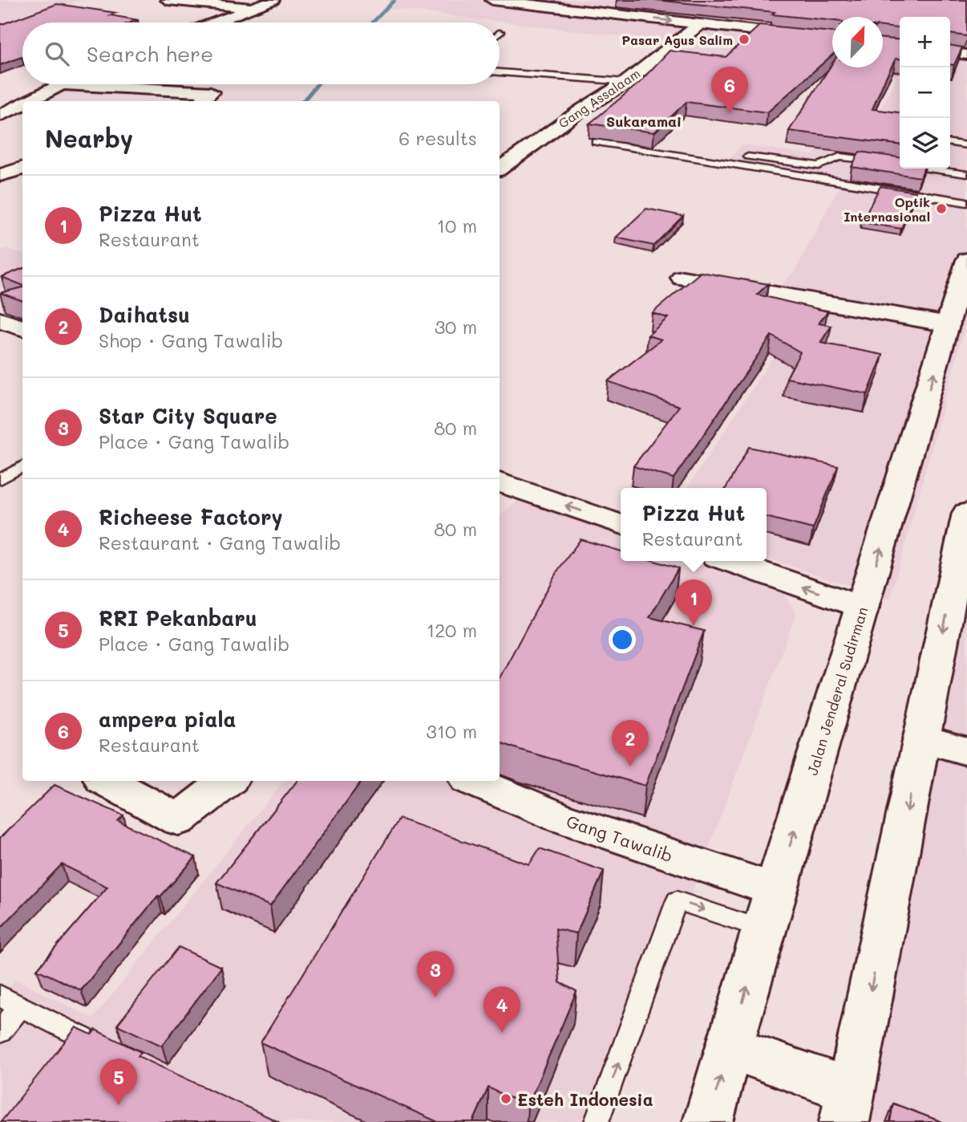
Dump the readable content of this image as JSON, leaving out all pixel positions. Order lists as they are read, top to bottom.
{
  "streets": {
    "street": ["Gang Assalaam", "Jalan Jenderal Sudirman", "Gang Tawalib"]
  },
  "crossings": [
    ["Jalan Jenderal Sudirman", "Gang Tawalib"]
  ],
  "districts": ["Sukaramai"],
  "places": ["Pasar Agus Salim", "Optik Internasional", "Esteh Indonesia"],
  "north": "top right",
  "page": {
    "map_buttons": ["+", "−"],
    "search": "Search here",
    "pins": [
      "6",
      "1",
      "2",
      "3",
      "4",
      "5"
    ],
    "heading": ["Nearby", "6 results"],
    "list": [
      {
        "mark": "1",
        "name": "Pizza Hut",
        "note": "Restaurant",
        "value": "10 m"
      },
      {
        "mark": "2",
        "name": "Daihatsu",
        "note": "Shop · Gang Tawalib",
        "value": "30 m"
      },
      {
        "mark": "3",
        "name": "Star City Square",
        "note": "Place · Gang Tawalib",
        "value": "80 m"
      },
      {
        "mark": "4",
        "name": "Richeese Factory",
        "note": "Restaurant · Gang Tawalib",
        "value": "80 m"
      },
      {
        "mark": "5",
        "name": "RRI Pekanbaru",
        "note": "Place · Gang Tawalib",
        "value": "120 m"
      },
      {
        "mark": "6",
        "name": "ampera piala",
        "note": "Restaurant",
        "value": "310 m"
      }
    ],
    "popup": ["Pizza Hut", "Restaurant"]
  }
}
